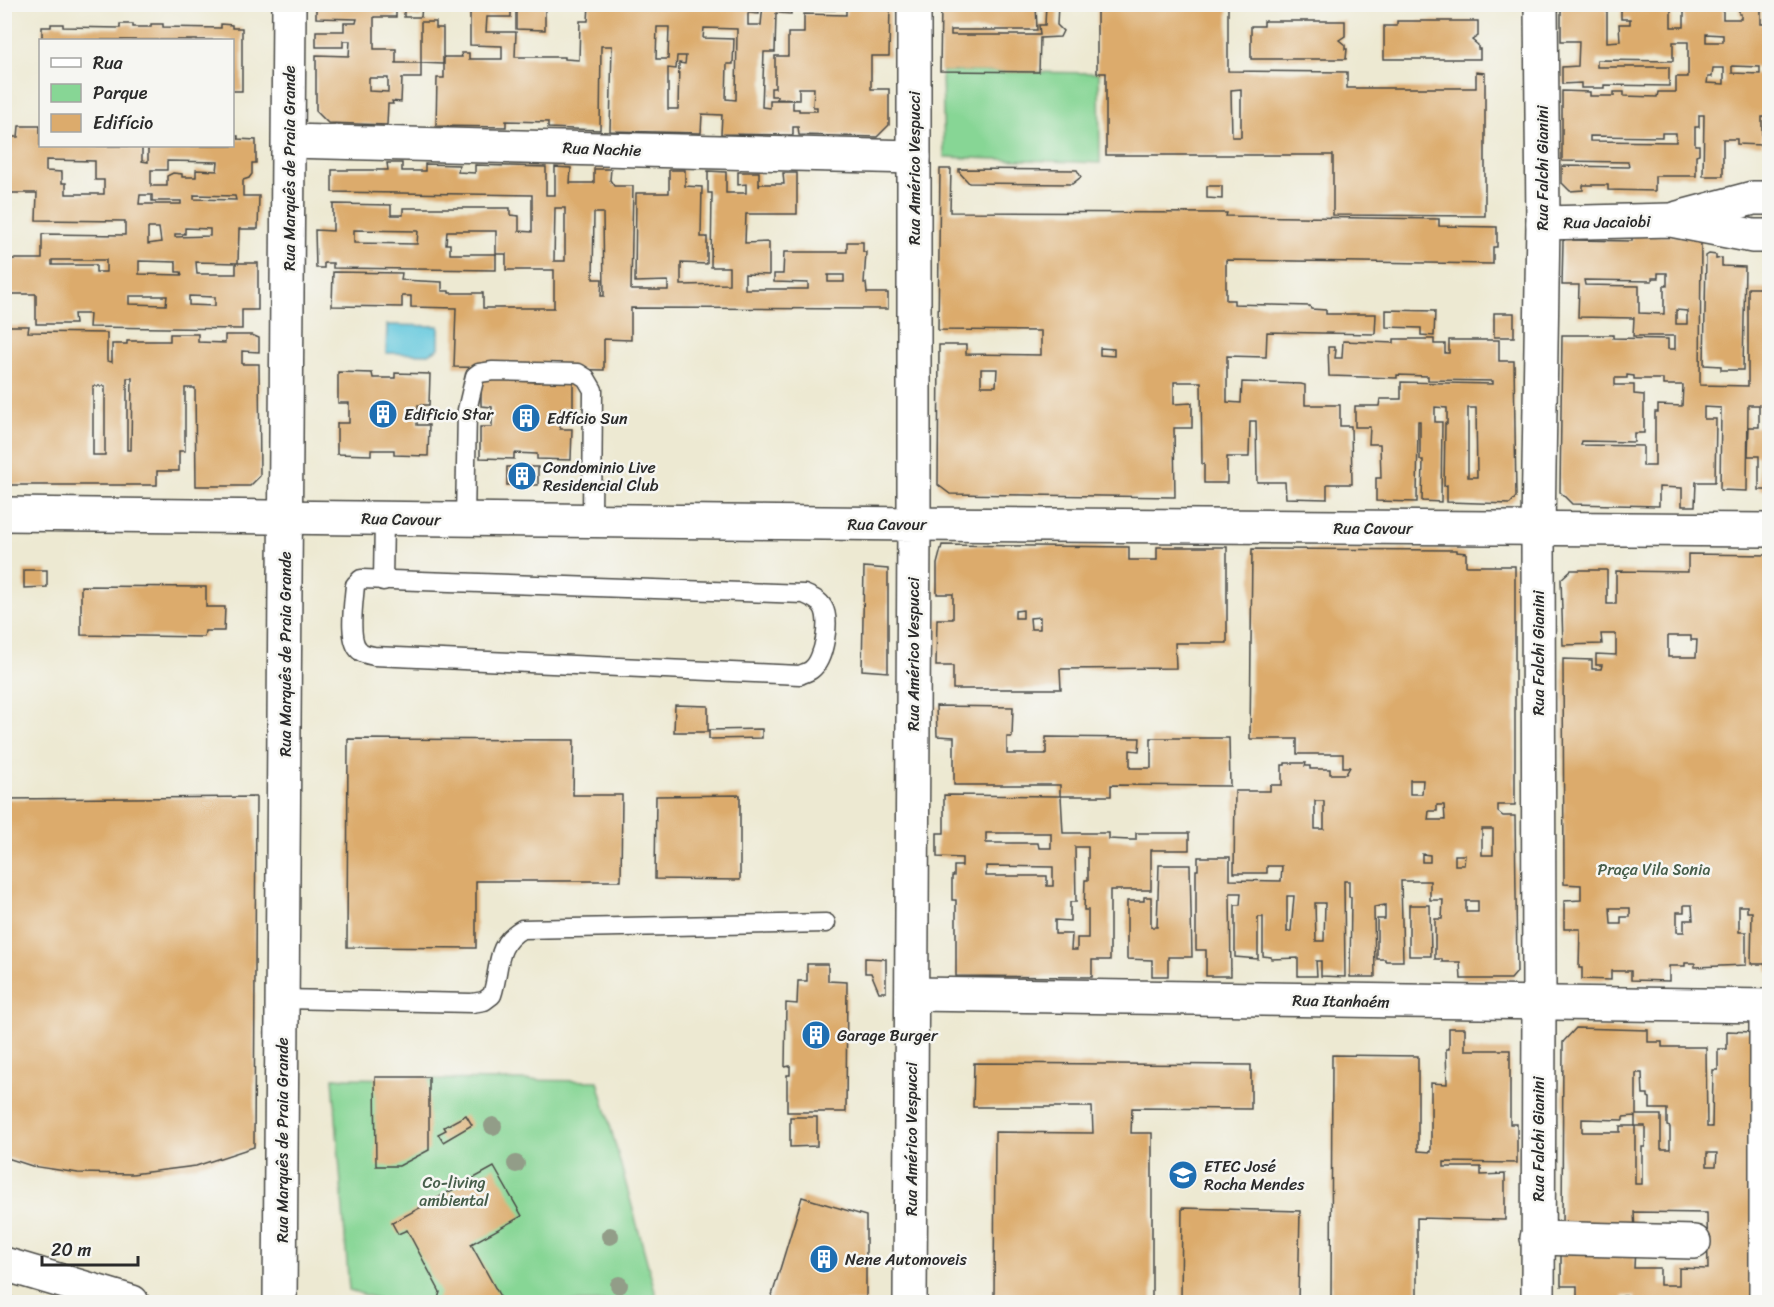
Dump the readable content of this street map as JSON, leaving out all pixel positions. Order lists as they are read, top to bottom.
{
  "streets": {
    "main road": [
      "Rua Nachie",
      "Rua Marquês de Praia Grande",
      "Rua Américo Vespucci",
      "Rua Falchi Gianini",
      "Rua Jacaiobi",
      "Rua Cavour",
      "Rua Itanhaém"
    ]
  },
  "crossings": [
    ["Rua Nachie", "Rua Marquês de Praia Grande"],
    ["Rua Nachie", "Rua Américo Vespucci"],
    ["Rua Marquês de Praia Grande", "Rua Cavour"],
    ["Rua Américo Vespucci", "Rua Cavour"],
    ["Rua Américo Vespucci", "Rua Itanhaém"],
    ["Rua Falchi Gianini", "Rua Jacaiobi"],
    ["Rua Falchi Gianini", "Rua Cavour"],
    ["Rua Falchi Gianini", "Rua Itanhaém"]
  ],
  "parks": ["Praça Vila Sonia", "Co-living ambiental"],
  "places": {
    "building": [
      "Edificio Star",
      "Edfício Sun",
      "Condominio Live Residencial Club",
      "Garage Burger",
      "Nene Automoveis"
    ],
    "school or university": ["ETEC José Rocha Mendes"]
  },
  "legend": ["Rua", "Parque", "Edifício"],
  "scale_bar": "20 m"
}
